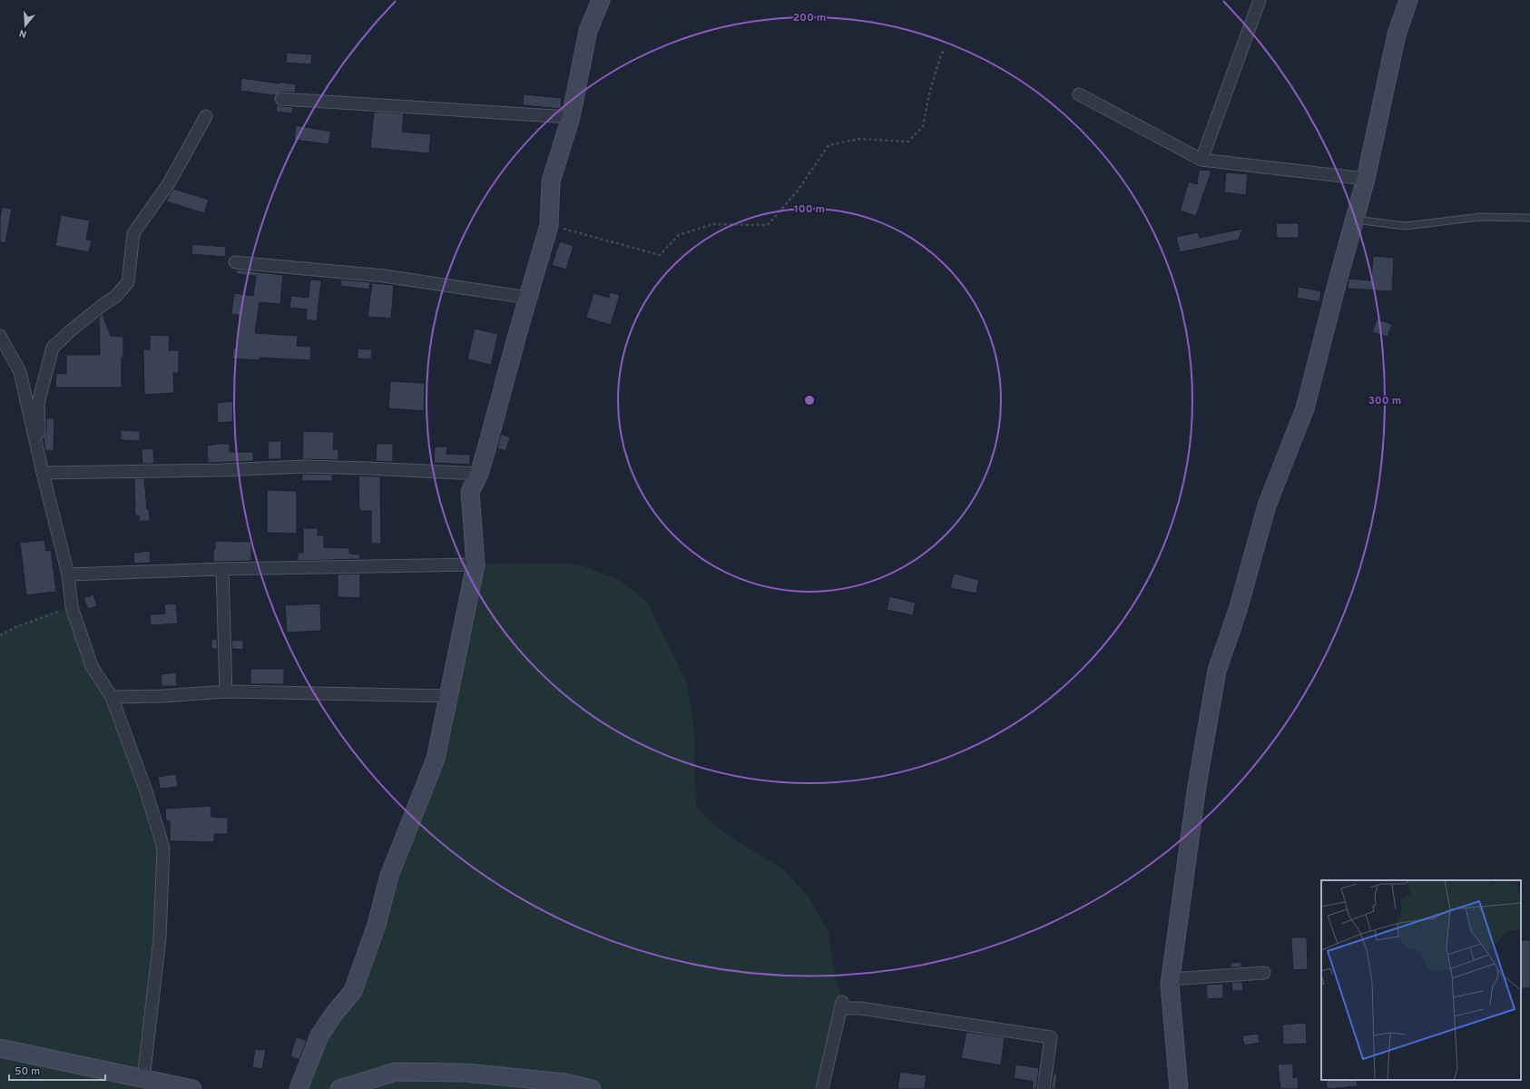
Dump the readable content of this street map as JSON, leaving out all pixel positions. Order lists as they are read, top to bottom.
{
  "scale_bar": "50 m",
  "north": "bottom",
  "rings": ["200 m", "100 m", "300 m"]
}
